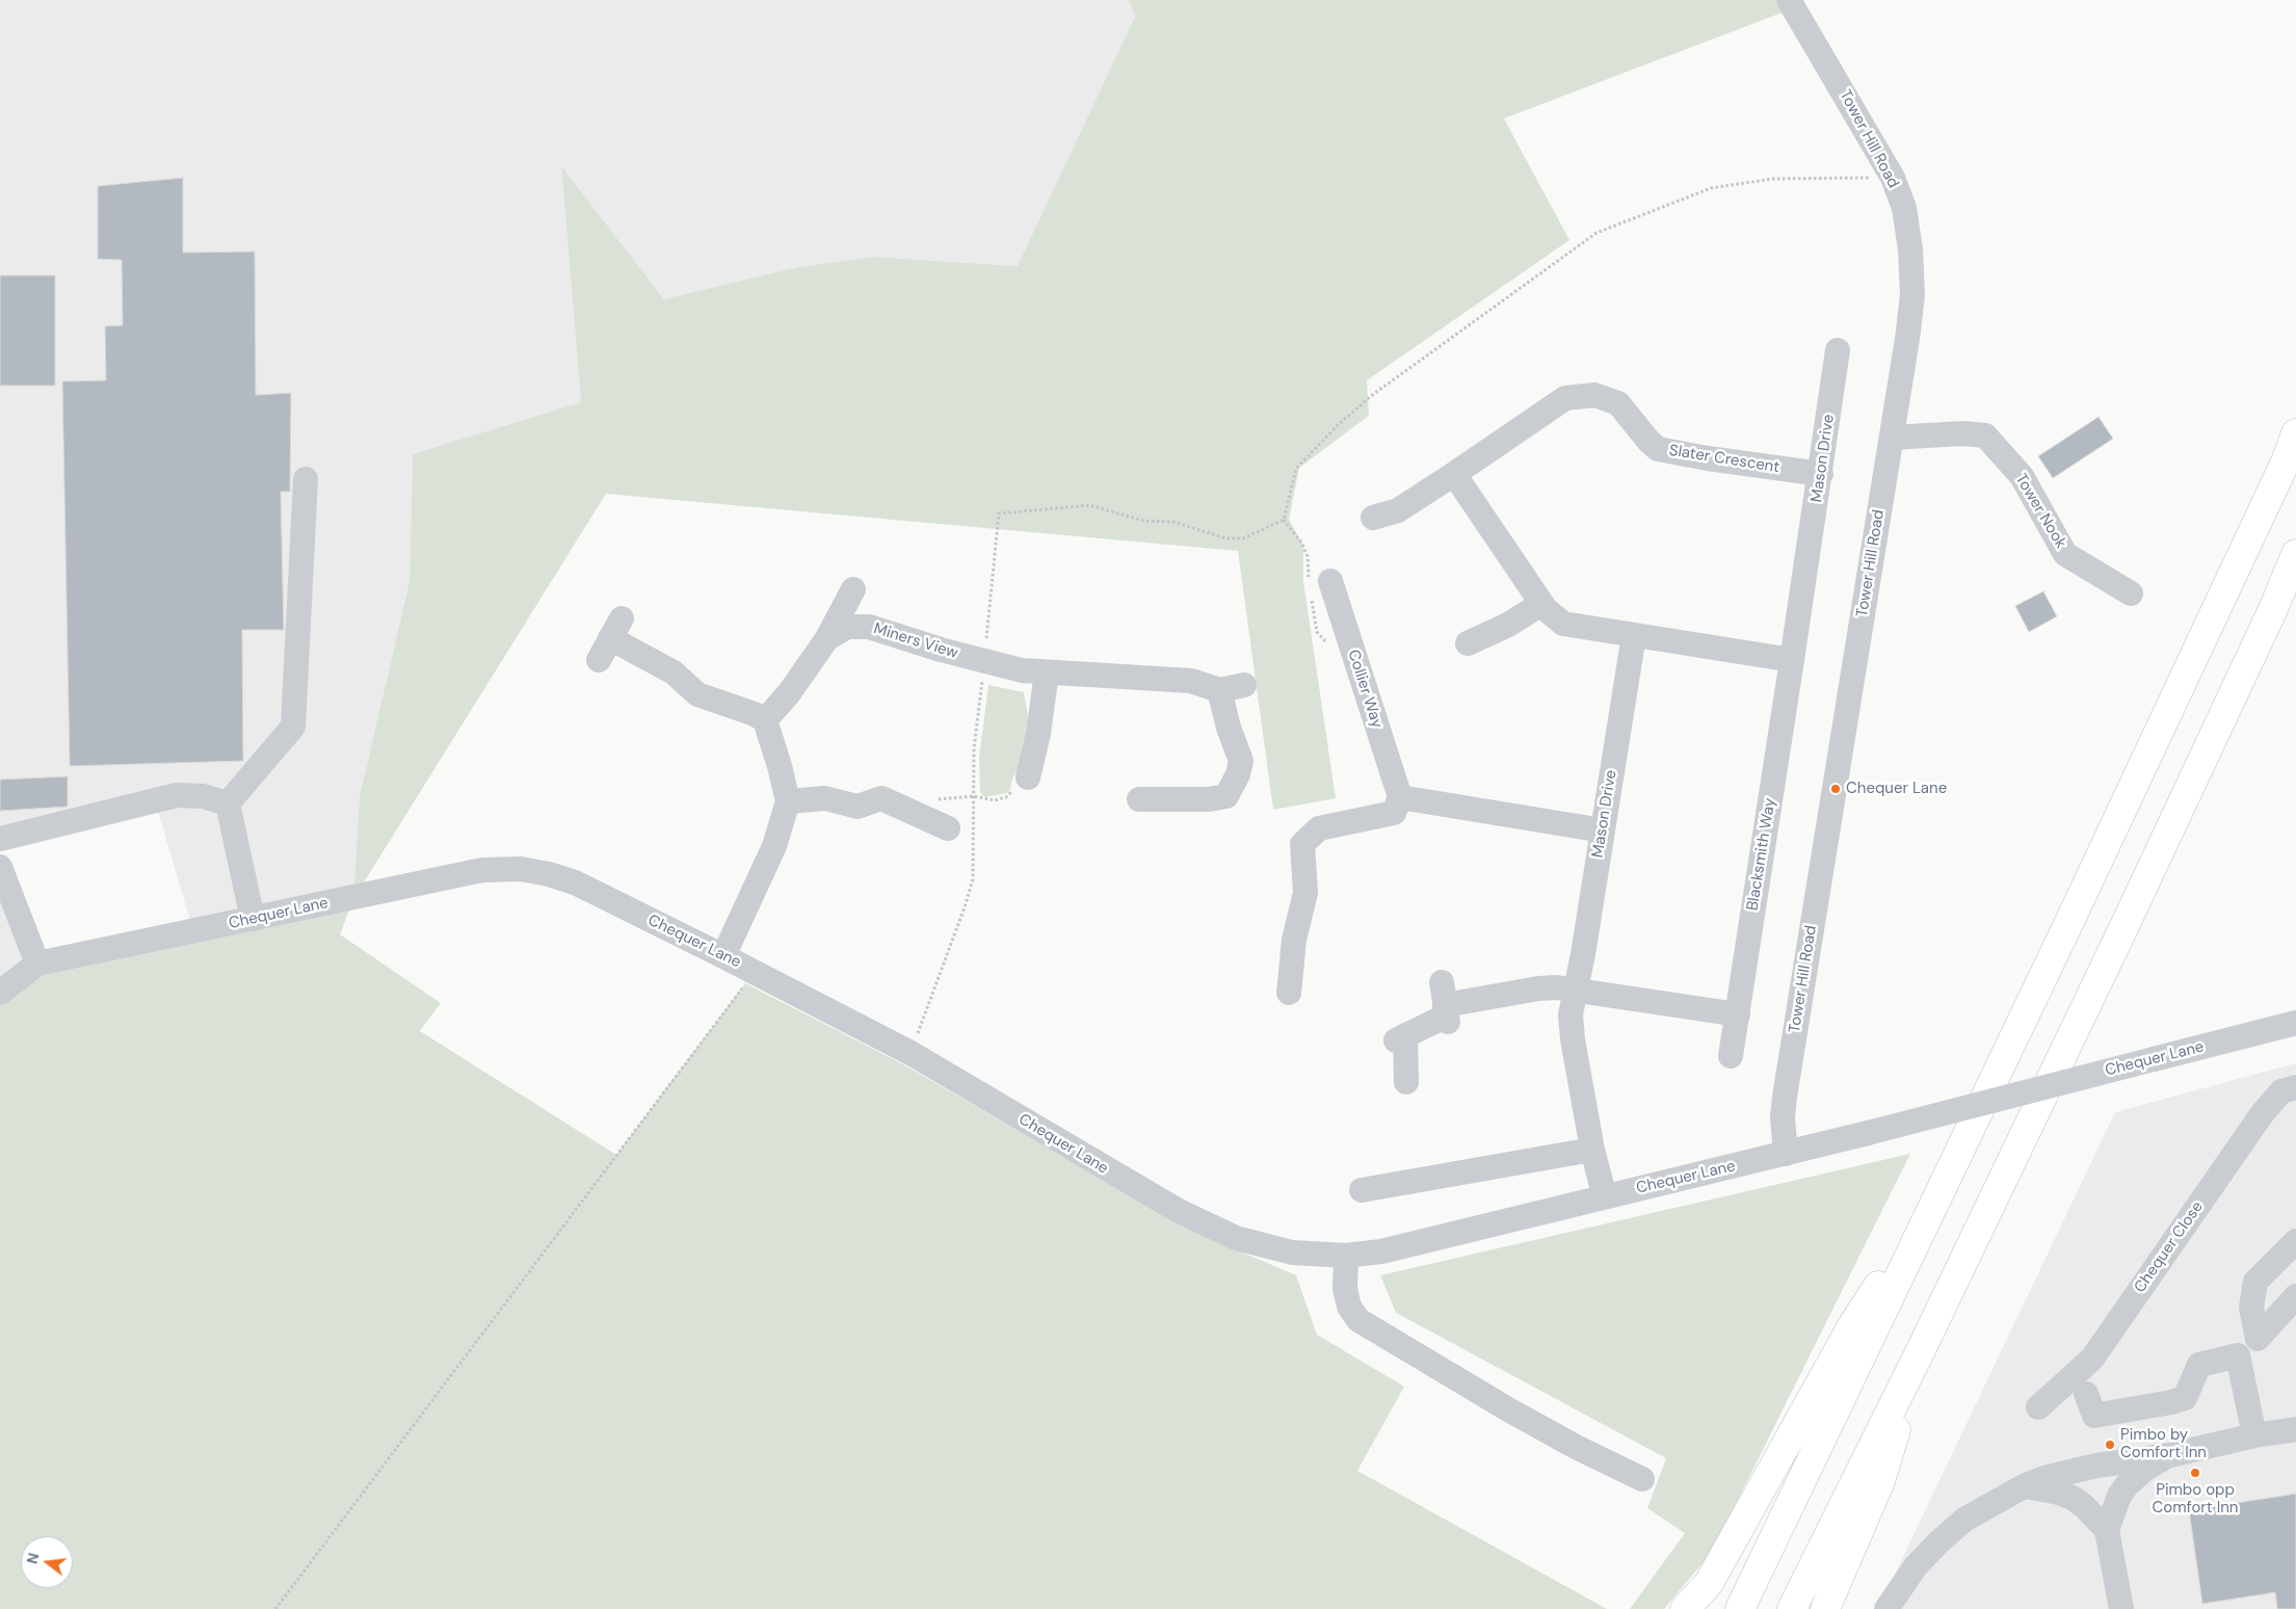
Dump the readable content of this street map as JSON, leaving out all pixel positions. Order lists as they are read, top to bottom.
{
  "streets": {
    "street": [
      "Tower Hill Road",
      "Mason Drive",
      "Slater Crescent",
      "Tower Nook",
      "Miners View",
      "Collier Way",
      "Blacksmith Way",
      "Chequer Lane",
      "Chequer Close"
    ]
  },
  "crossings": [
    ["Tower Hill Road", "Tower Nook"],
    ["Tower Hill Road", "Chequer Lane"],
    ["Mason Drive", "Slater Crescent"],
    ["Mason Drive", "Blacksmith Way"],
    ["Mason Drive", "Chequer Lane"]
  ],
  "places": ["Chequer Lane", "Pimbo by Comfort Inn", "Pimbo opp Comfort Inn"],
  "north": "left"
}
